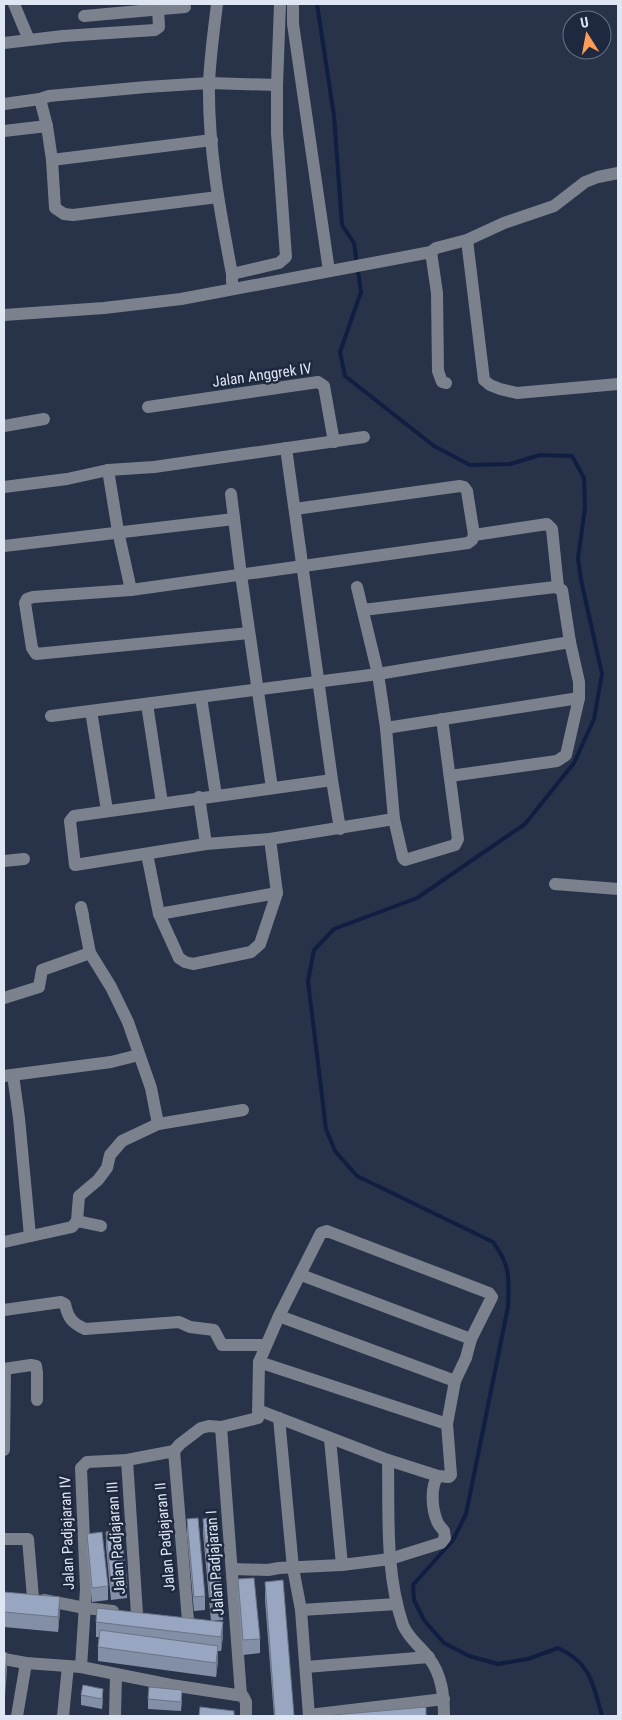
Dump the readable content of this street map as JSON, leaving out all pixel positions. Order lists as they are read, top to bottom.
{
  "streets": {
    "street": [
      "Jalan Anggrek IV",
      "Jalan Padjajaran IV",
      "Jalan Padjajaran II",
      "Jalan Padjajaran III",
      "Jalan Padjajaran I"
    ]
  },
  "crossings": [
    ["Jalan Padjajaran IV", "Jalan Padjajaran II"],
    ["Jalan Padjajaran IV", "Jalan Padjajaran III"]
  ],
  "north": "top"
}
